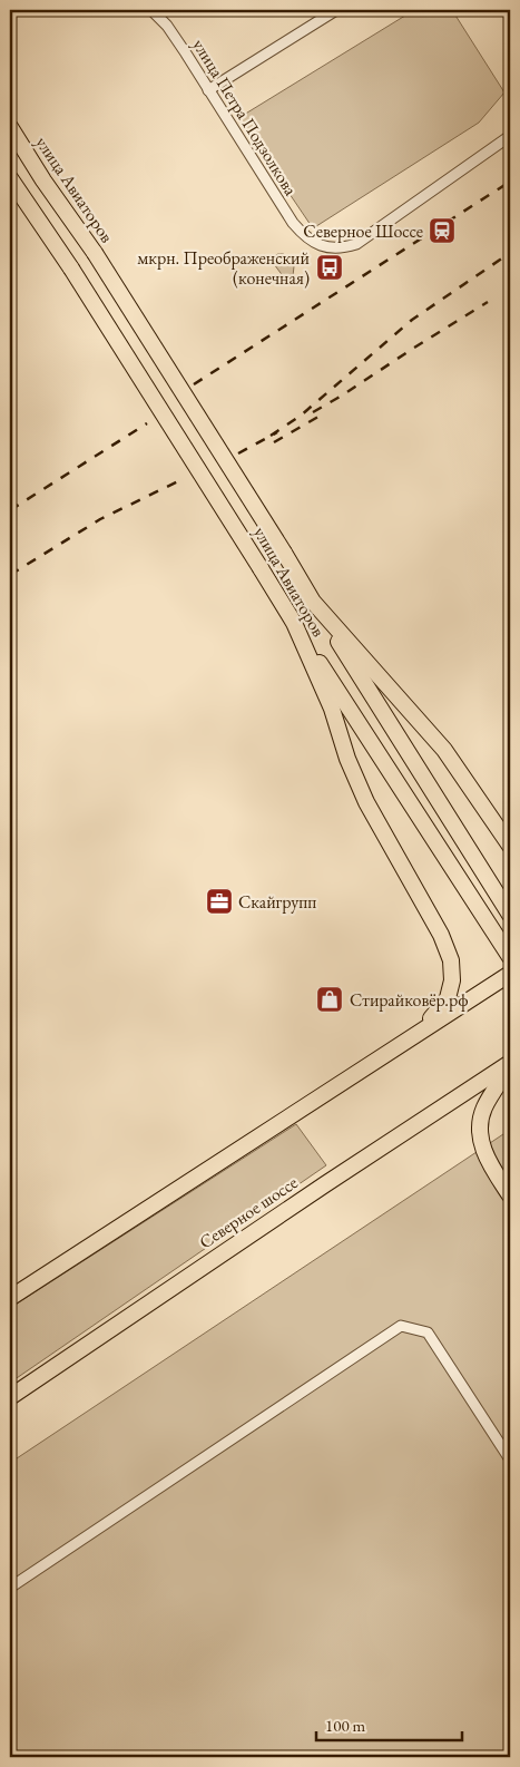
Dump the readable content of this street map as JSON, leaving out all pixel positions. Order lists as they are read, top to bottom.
{
  "streets": {
    "main road": ["улица Авиаторов", "Северное шоссе"],
    "street": ["улица Петра Подзолкова"]
  },
  "places": {
    "station": ["Северное Шоссе"],
    "bus stop": ["мкрн. Преображенский (конечная)"],
    "office": ["Скайгрупп"],
    "shop": ["Стирайковёр.рф"]
  },
  "scale_bar": "100 m"
}
